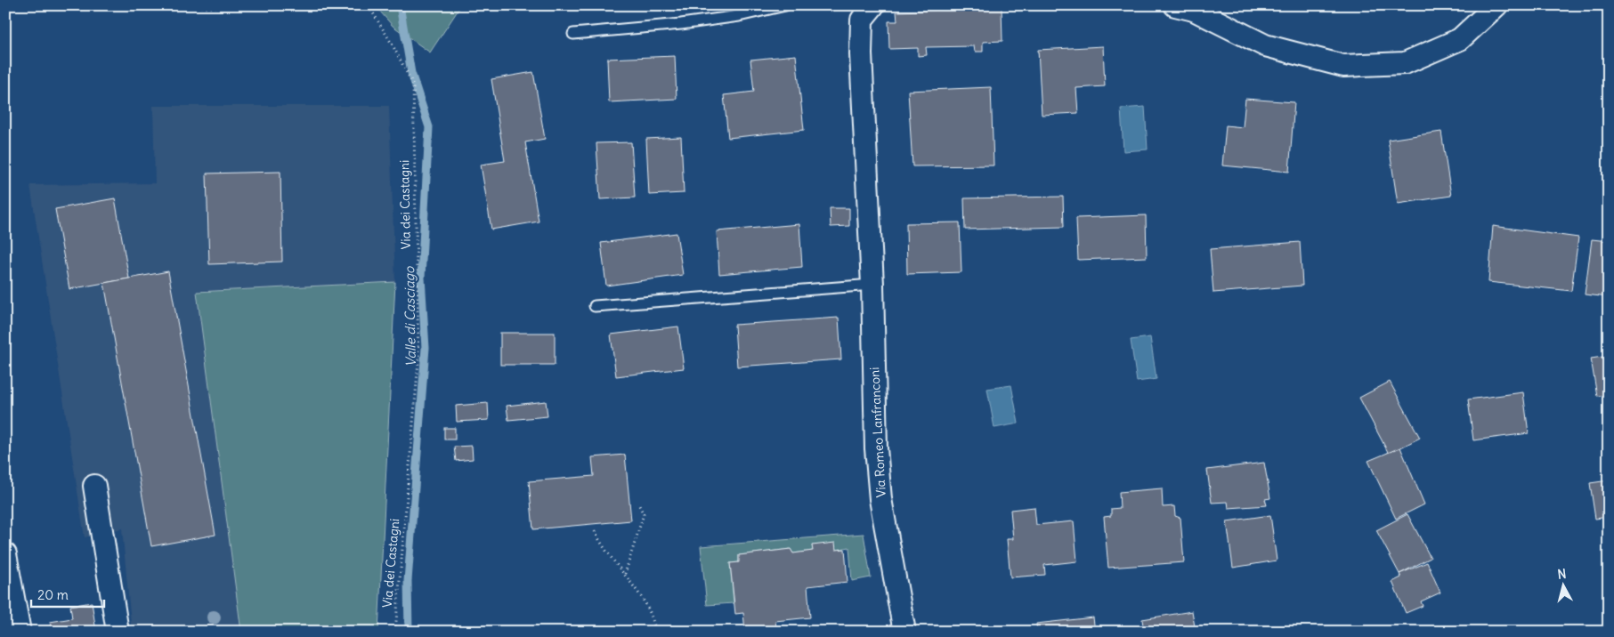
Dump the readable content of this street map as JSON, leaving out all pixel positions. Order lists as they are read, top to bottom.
{
  "streets": {
    "street": ["Via Romeo Lanfranconi"],
    "path": ["Via dei Castagni"]
  },
  "water": ["Valle di Casciago"],
  "scale_bar": "20 m",
  "north": "top"
}
